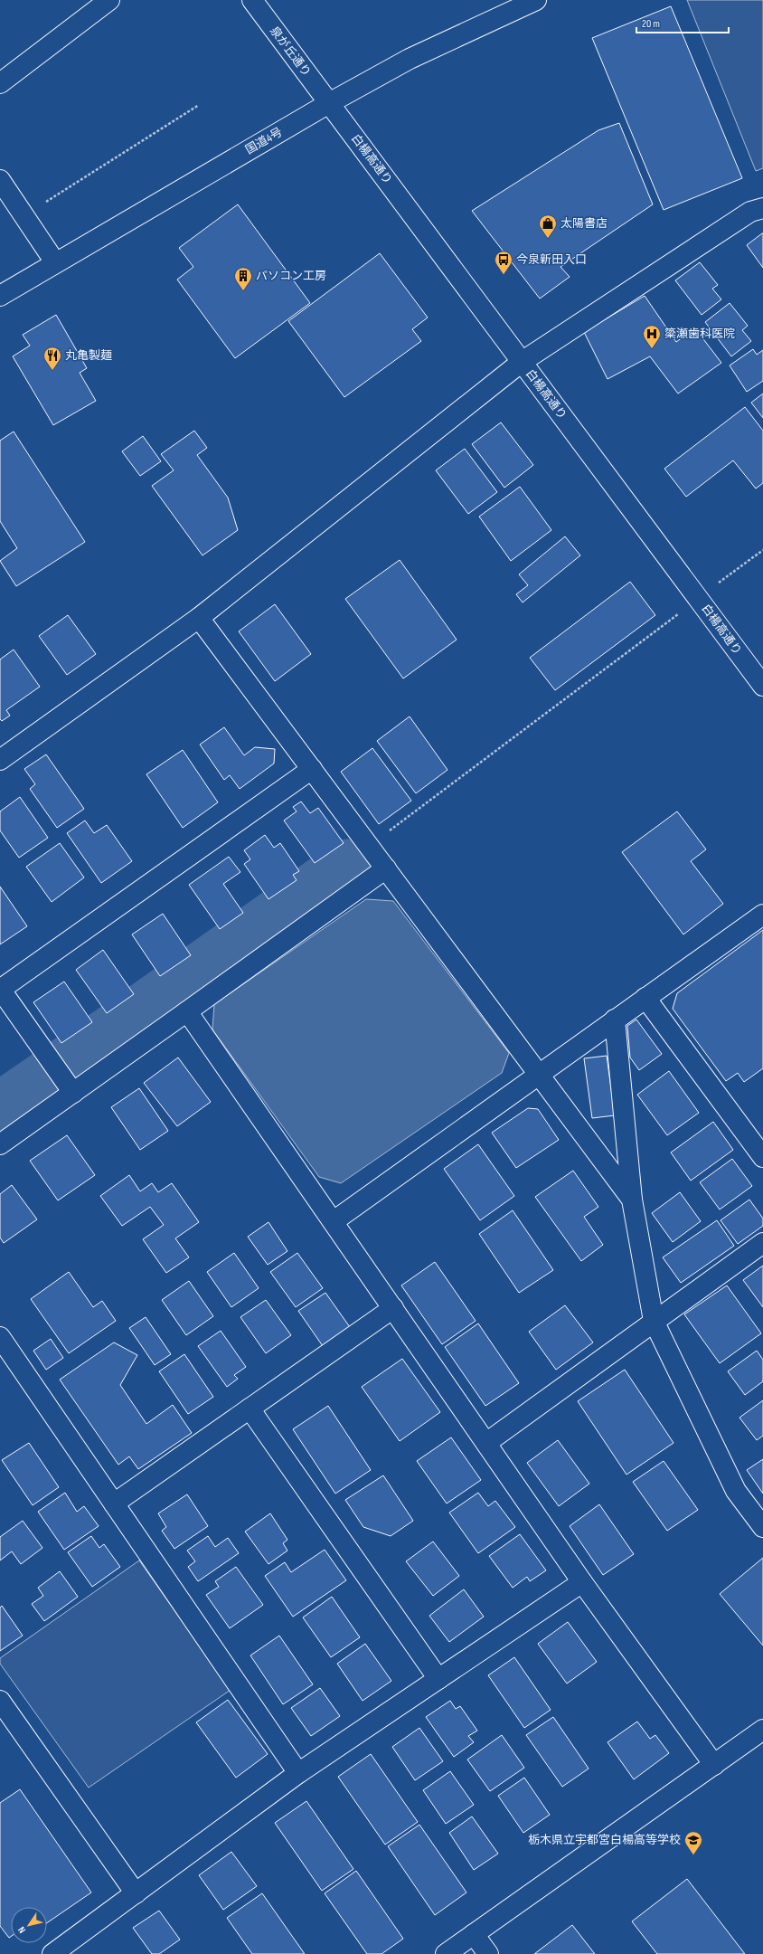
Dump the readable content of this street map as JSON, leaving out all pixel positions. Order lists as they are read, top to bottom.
{
  "streets": {
    "main road": ["泉が丘通り", "国道4号", "白楊高通り"]
  },
  "crossings": [
    ["泉が丘通り", "国道4号"],
    ["泉が丘通り", "白楊高通り"],
    ["国道4号", "白楊高通り"]
  ],
  "places": {
    "shop": ["太陽書店"],
    "bus stop": ["今泉新田入口"],
    "building": ["パソコン工房"],
    "hospital": ["簗瀬歯科医院"],
    "restaurant": ["丸亀製麺"],
    "school or university": ["栃木県立宇都宮白楊高等学校"]
  },
  "scale_bar": "20 m",
  "north": "bottom left"
}
